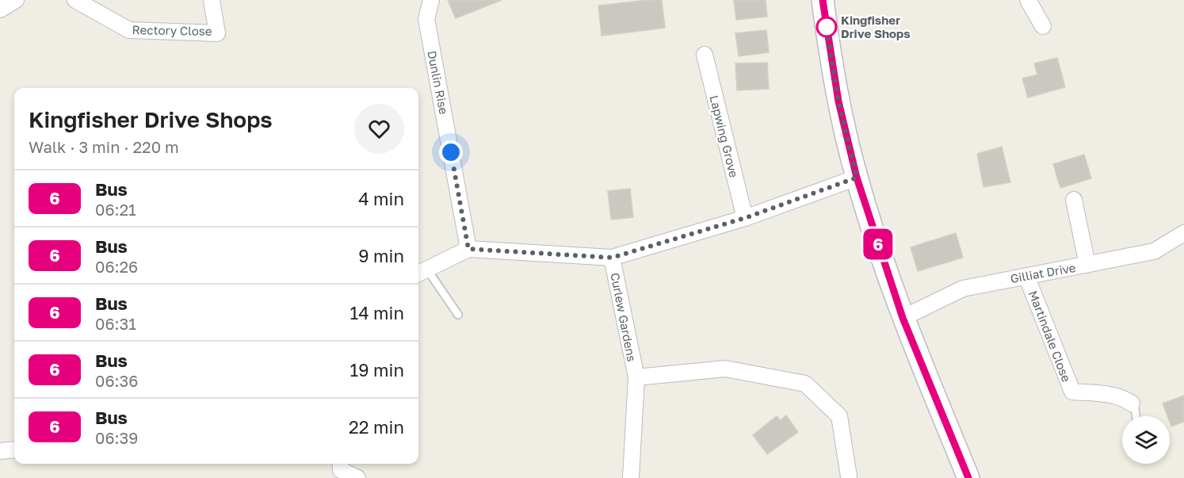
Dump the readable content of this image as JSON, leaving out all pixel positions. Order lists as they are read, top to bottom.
{
  "streets": {
    "street": [
      "Rectory Close",
      "Dunlin Rise",
      "Lapwing Grove",
      "Gilliat Drive",
      "Curlew Gardens",
      "Martindale Close"
    ]
  },
  "crossings": [
    ["Gilliat Drive", "Martindale Close"]
  ],
  "places": ["Kingfisher Drive Shops"],
  "lines": ["bus line 6"],
  "page": {
    "on_map": "6",
    "heading": ["Kingfisher Drive Shops", "Walk · 3 min · 220 m"],
    "list": [
      {
        "mark": "6",
        "name": "Bus",
        "note": "06:21",
        "value": "4 min"
      },
      {
        "mark": "6",
        "name": "Bus",
        "note": "06:26",
        "value": "9 min"
      },
      {
        "mark": "6",
        "name": "Bus",
        "note": "06:31",
        "value": "14 min"
      },
      {
        "mark": "6",
        "name": "Bus",
        "note": "06:36",
        "value": "19 min"
      },
      {
        "mark": "6",
        "name": "Bus",
        "note": "06:39",
        "value": "22 min"
      }
    ]
  }
}
